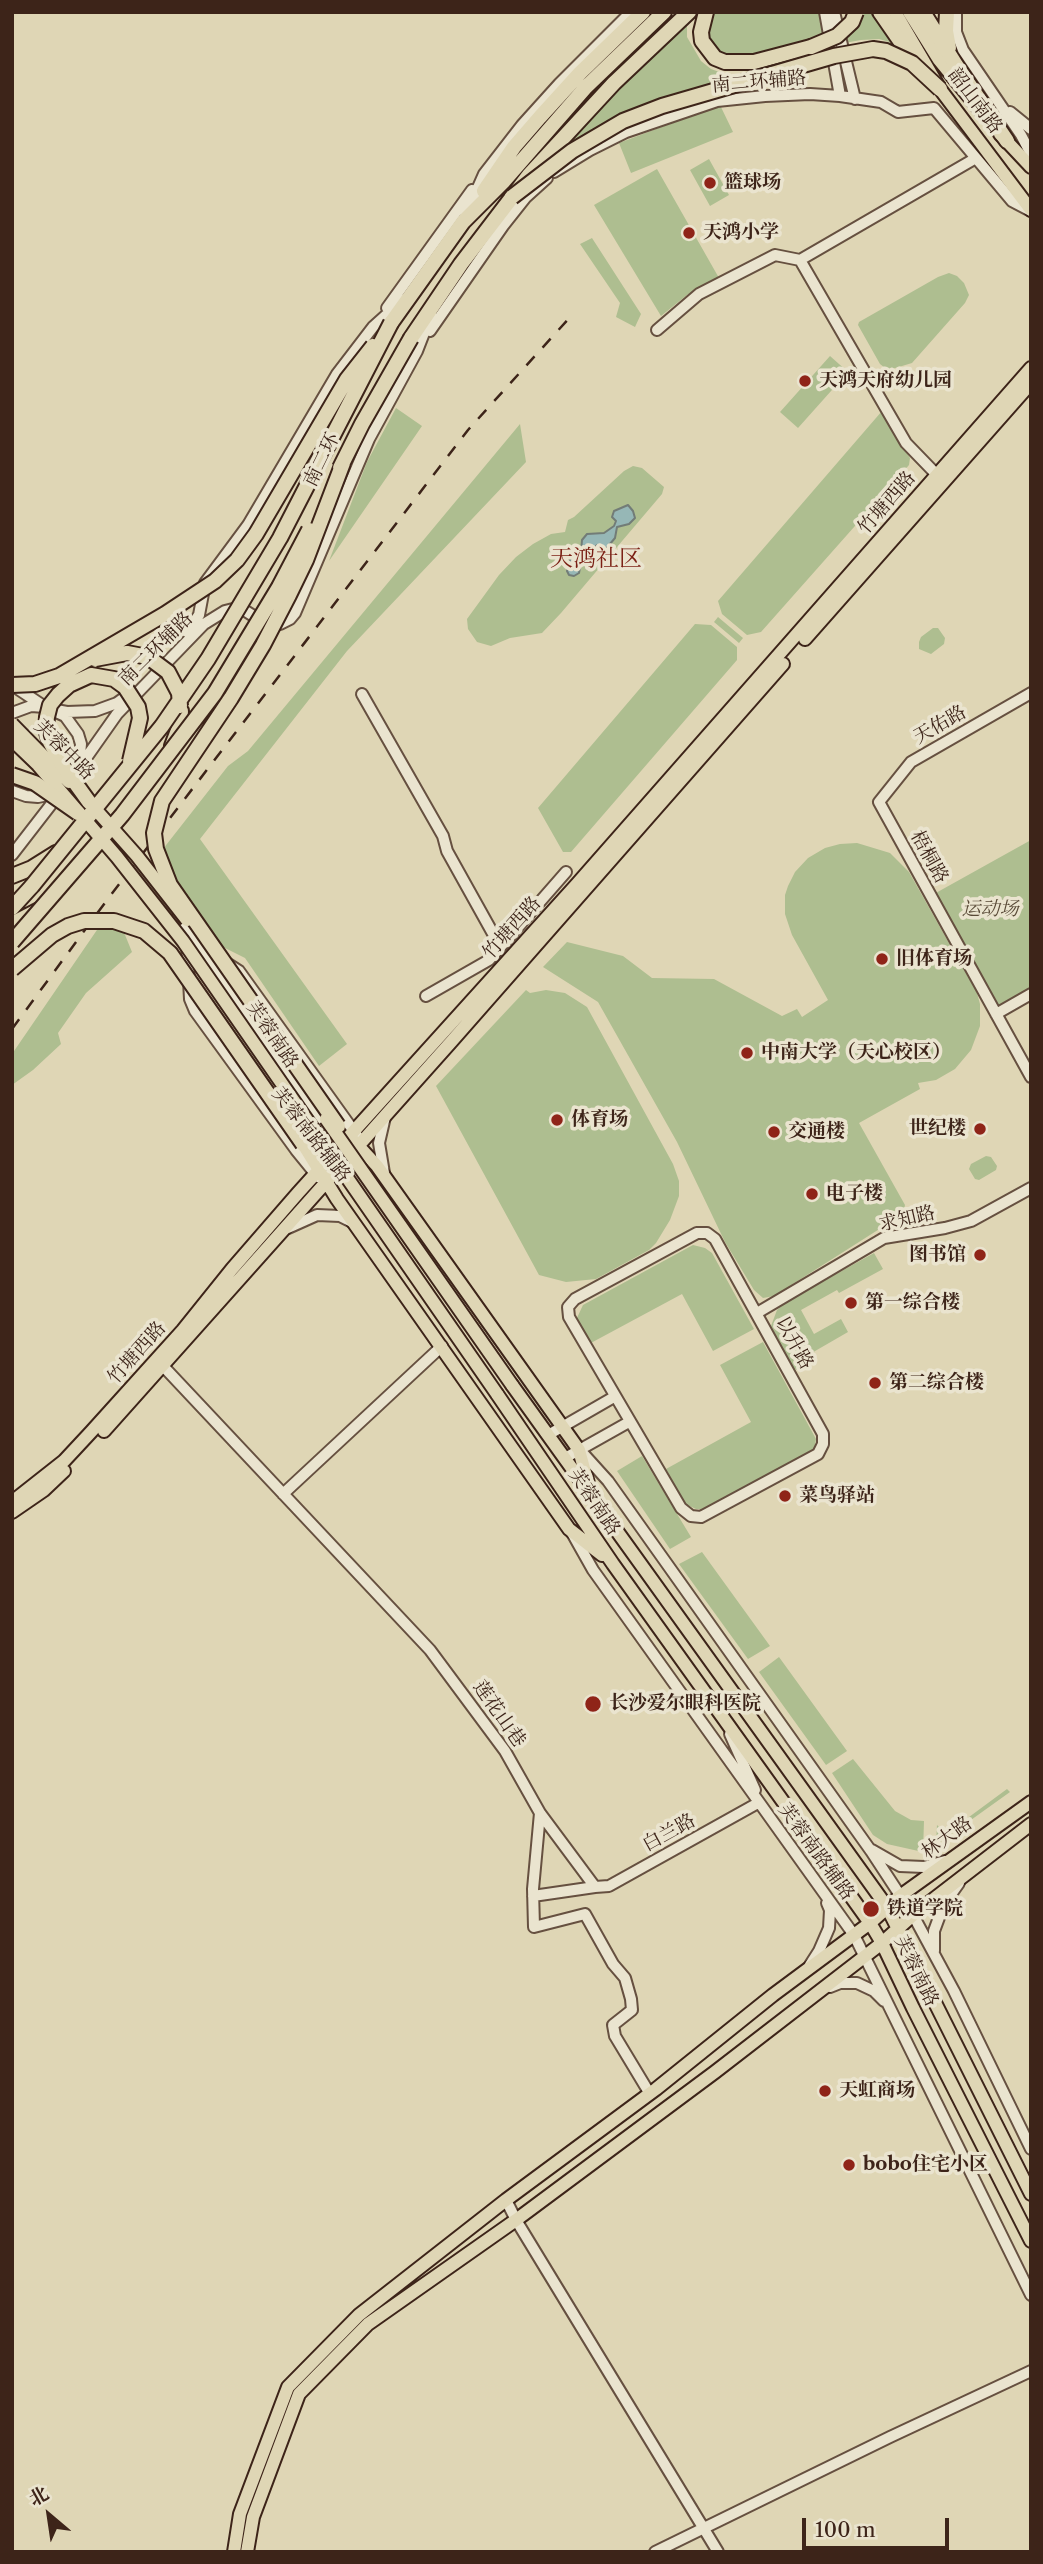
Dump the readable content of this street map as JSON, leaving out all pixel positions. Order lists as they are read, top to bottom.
{
  "streets": {
    "highway": ["南二环"],
    "main road": [
      "韶山南路",
      "竹塘西路",
      "芙蓉中路",
      "芙蓉南路",
      "林大路"
    ],
    "street": [
      "南二环辅路",
      "天佑路",
      "梧桐路",
      "芙蓉南路辅路",
      "求知路",
      "以升路",
      "莲花山巷",
      "白兰路"
    ]
  },
  "crossings": [
    ["南二环辅路", "南二环"],
    ["竹塘西路", "芙蓉南路辅路"],
    ["竹塘西路", "莲花山巷"],
    ["天佑路", "梧桐路"],
    ["芙蓉中路", "芙蓉南路"],
    ["芙蓉南路", "林大路"],
    ["芙蓉南路辅路", "白兰路"],
    ["芙蓉南路辅路", "林大路"],
    ["求知路", "以升路"],
    ["莲花山巷", "白兰路"]
  ],
  "districts": ["天鸿社区"],
  "parks": ["运动场"],
  "places": [
    "篮球场",
    "天鸿小学",
    "天鸿天府幼儿园",
    "旧体育场",
    "中南大学（天心校区）",
    "体育场",
    "世纪楼",
    "交通楼",
    "电子楼",
    "图书馆",
    "第一综合楼",
    "第二综合楼",
    "菜鸟驿站",
    "长沙爱尔眼科医院",
    "铁道学院",
    "天虹商场",
    "bobo住宅小区"
  ],
  "scale_bar": "100 m",
  "north": "top left"
}
